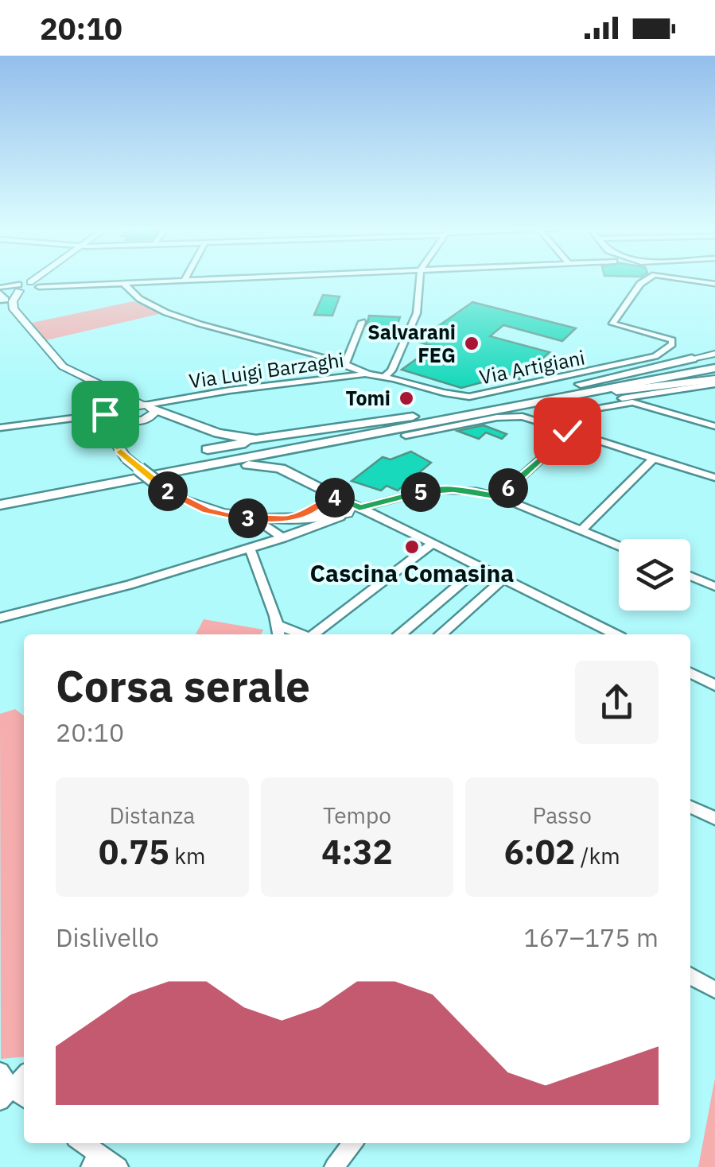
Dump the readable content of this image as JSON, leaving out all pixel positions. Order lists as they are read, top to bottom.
{
  "streets": {
    "street": ["Via Artigiani", "Via Luigi Barzaghi"]
  },
  "crossings": [
    ["Via Artigiani", "Via Luigi Barzaghi"]
  ],
  "places": ["Salvarani FEG", "Tomi", "Cascina Comasina"],
  "page": {
    "status": "20:10",
    "pins": [
      "6",
      "2",
      "5",
      "4",
      "3"
    ],
    "heading": ["Corsa serale", "20:10"],
    "stats": [
      ["Distanza", "0.75 km"],
      ["Tempo", "4:32"],
      ["Passo", "6:02 /km"]
    ],
    "chart": ["Dislivello", "167–175 m"]
  }
}
